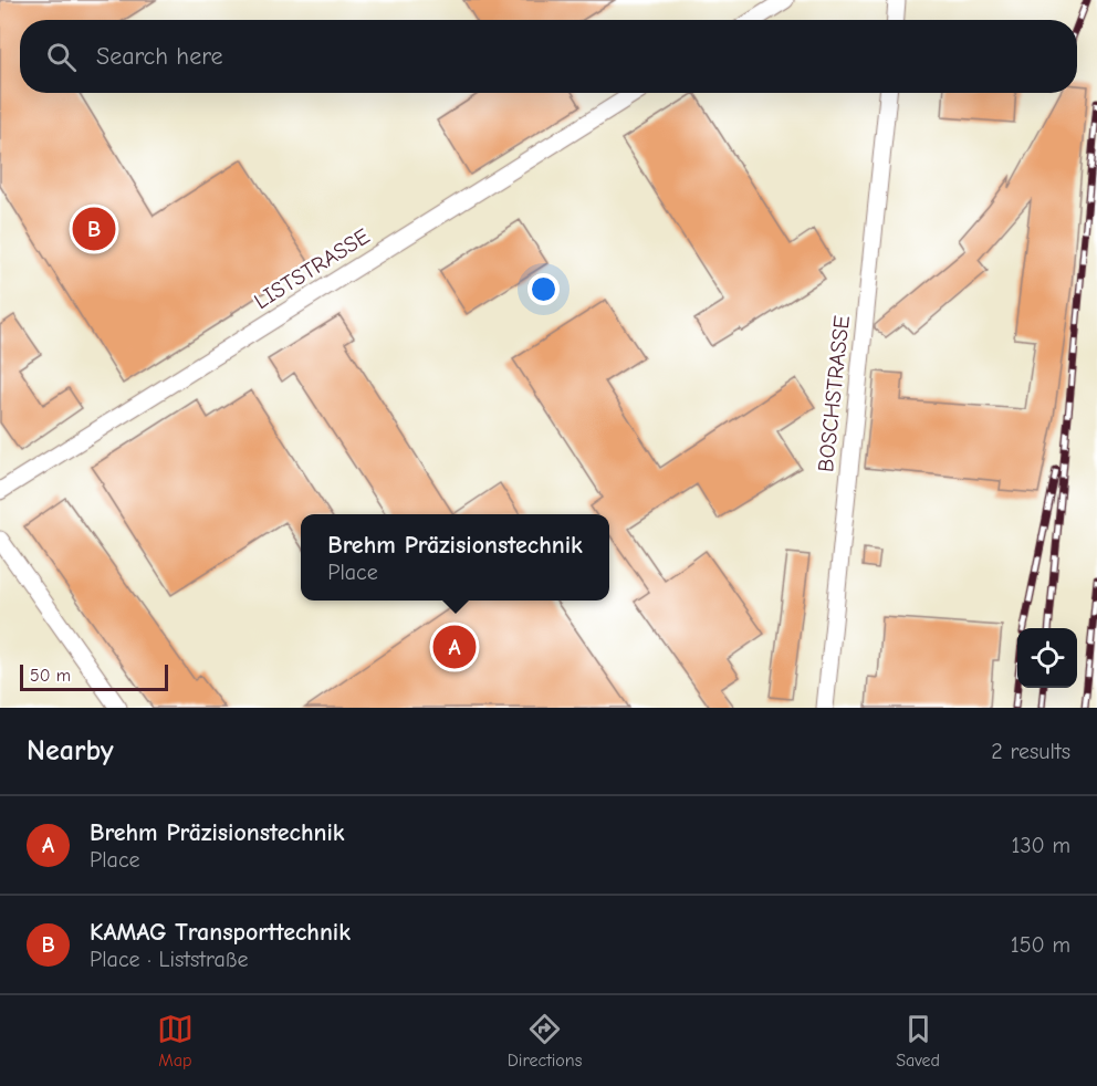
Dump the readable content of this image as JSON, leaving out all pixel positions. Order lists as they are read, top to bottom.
{
  "streets": {
    "street": ["LISTSTRASSE", "BOSCHSTRASSE"]
  },
  "scale_bar": "50 m",
  "page": {
    "search": "Search here",
    "pins": ["B", "A"],
    "popup": ["Brehm Präzisionstechnik", "Place"],
    "scale": "50 m",
    "heading": ["Nearby", "2 results"],
    "list": [
      {
        "mark": "A",
        "name": "Brehm Präzisionstechnik",
        "note": "Place",
        "value": "130 m"
      },
      {
        "mark": "B",
        "name": "KAMAG Transporttechnik",
        "note": "Place · Liststraße",
        "value": "150 m"
      }
    ],
    "nav": ["Map", "Directions", "Saved"]
  }
}
